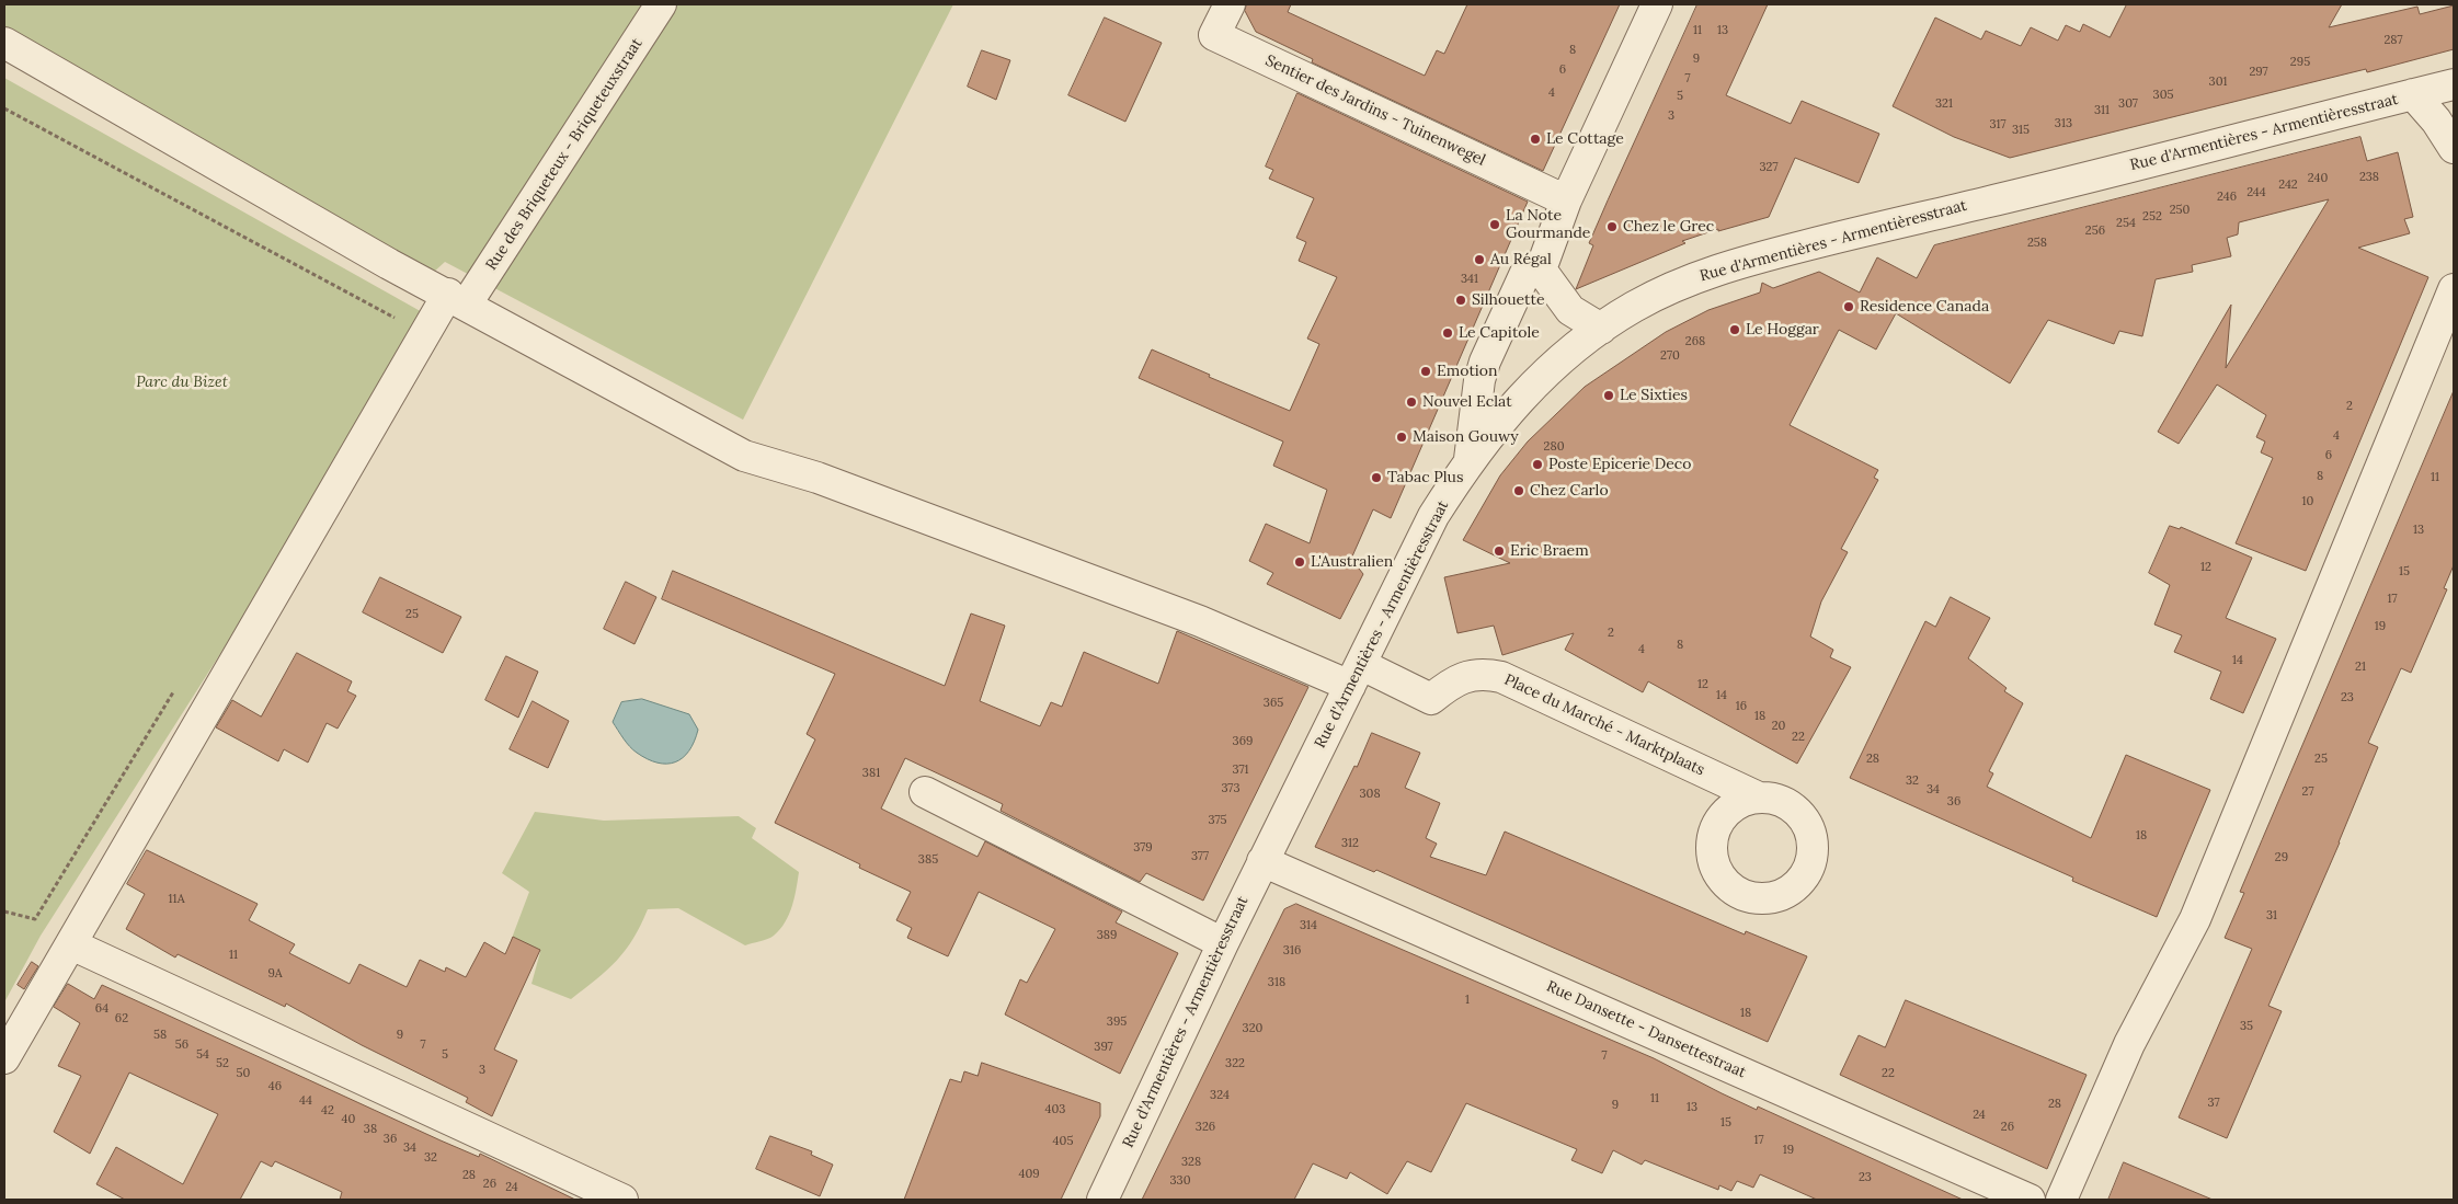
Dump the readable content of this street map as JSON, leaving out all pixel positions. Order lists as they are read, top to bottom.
{
  "streets": {
    "street": [
      "Sentier des Jardins - Tuinenwegel",
      "Rue d'Armentières - Armentièresstraat",
      "Rue des Briqueteux - Briqueteuxstraat",
      "Place du Marché - Marktplaats",
      "Rue Dansette - Dansettestraat"
    ]
  },
  "crossings": [
    ["Rue d'Armentières - Armentièresstraat", "Place du Marché - Marktplaats"],
    ["Rue d'Armentières - Armentièresstraat", "Rue Dansette - Dansettestraat"],
    ["Rue des Briqueteux - Briqueteuxstraat", "Place du Marché - Marktplaats"]
  ],
  "parks": ["Parc du Bizet"],
  "places": [
    "Le Cottage",
    "La Note Gourmande",
    "Chez le Grec",
    "Au Régal",
    "Silhouette",
    "Residence Canada",
    "Le Hoggar",
    "Le Capitole",
    "Emotion",
    "Le Sixties",
    "Nouvel Eclat",
    "Maison Gouwy",
    "Poste Epicerie Deco",
    "Tabac Plus",
    "Chez Carlo",
    "Eric Braem",
    "L'Australien"
  ],
  "house_numbers": [
    "11",
    "13",
    "287",
    "8",
    "9",
    "295",
    "6",
    "297",
    "7",
    "301",
    "4",
    "305",
    "5",
    "321",
    "307",
    "311",
    "3",
    "313",
    "317",
    "315",
    "327",
    "238",
    "240",
    "242",
    "244",
    "246",
    "250",
    "252",
    "254",
    "256",
    "258",
    "341",
    "268",
    "270",
    "2",
    "4",
    "280",
    "6",
    "8",
    "11",
    "10",
    "13",
    "12",
    "15",
    "17",
    "25",
    "19",
    "2",
    "8",
    "4",
    "14",
    "21",
    "12",
    "14",
    "23",
    "365",
    "16",
    "18",
    "20",
    "22",
    "369",
    "28",
    "25",
    "371",
    "381",
    "32",
    "373",
    "34",
    "27",
    "308",
    "36",
    "375",
    "18",
    "312",
    "379",
    "377",
    "29",
    "385",
    "11A",
    "31",
    "314",
    "389",
    "316",
    "11",
    "9A",
    "318",
    "1",
    "64",
    "18",
    "62",
    "395",
    "35",
    "320",
    "58",
    "9",
    "56",
    "7",
    "397",
    "54",
    "5",
    "7",
    "52",
    "322",
    "3",
    "50",
    "22",
    "46",
    "324",
    "11",
    "44",
    "37",
    "28",
    "9",
    "13",
    "403",
    "42",
    "24",
    "40",
    "15",
    "326",
    "26",
    "38",
    "36",
    "17",
    "405",
    "34",
    "19",
    "32",
    "328",
    "409",
    "28",
    "23",
    "330",
    "26",
    "24"
  ]
}
